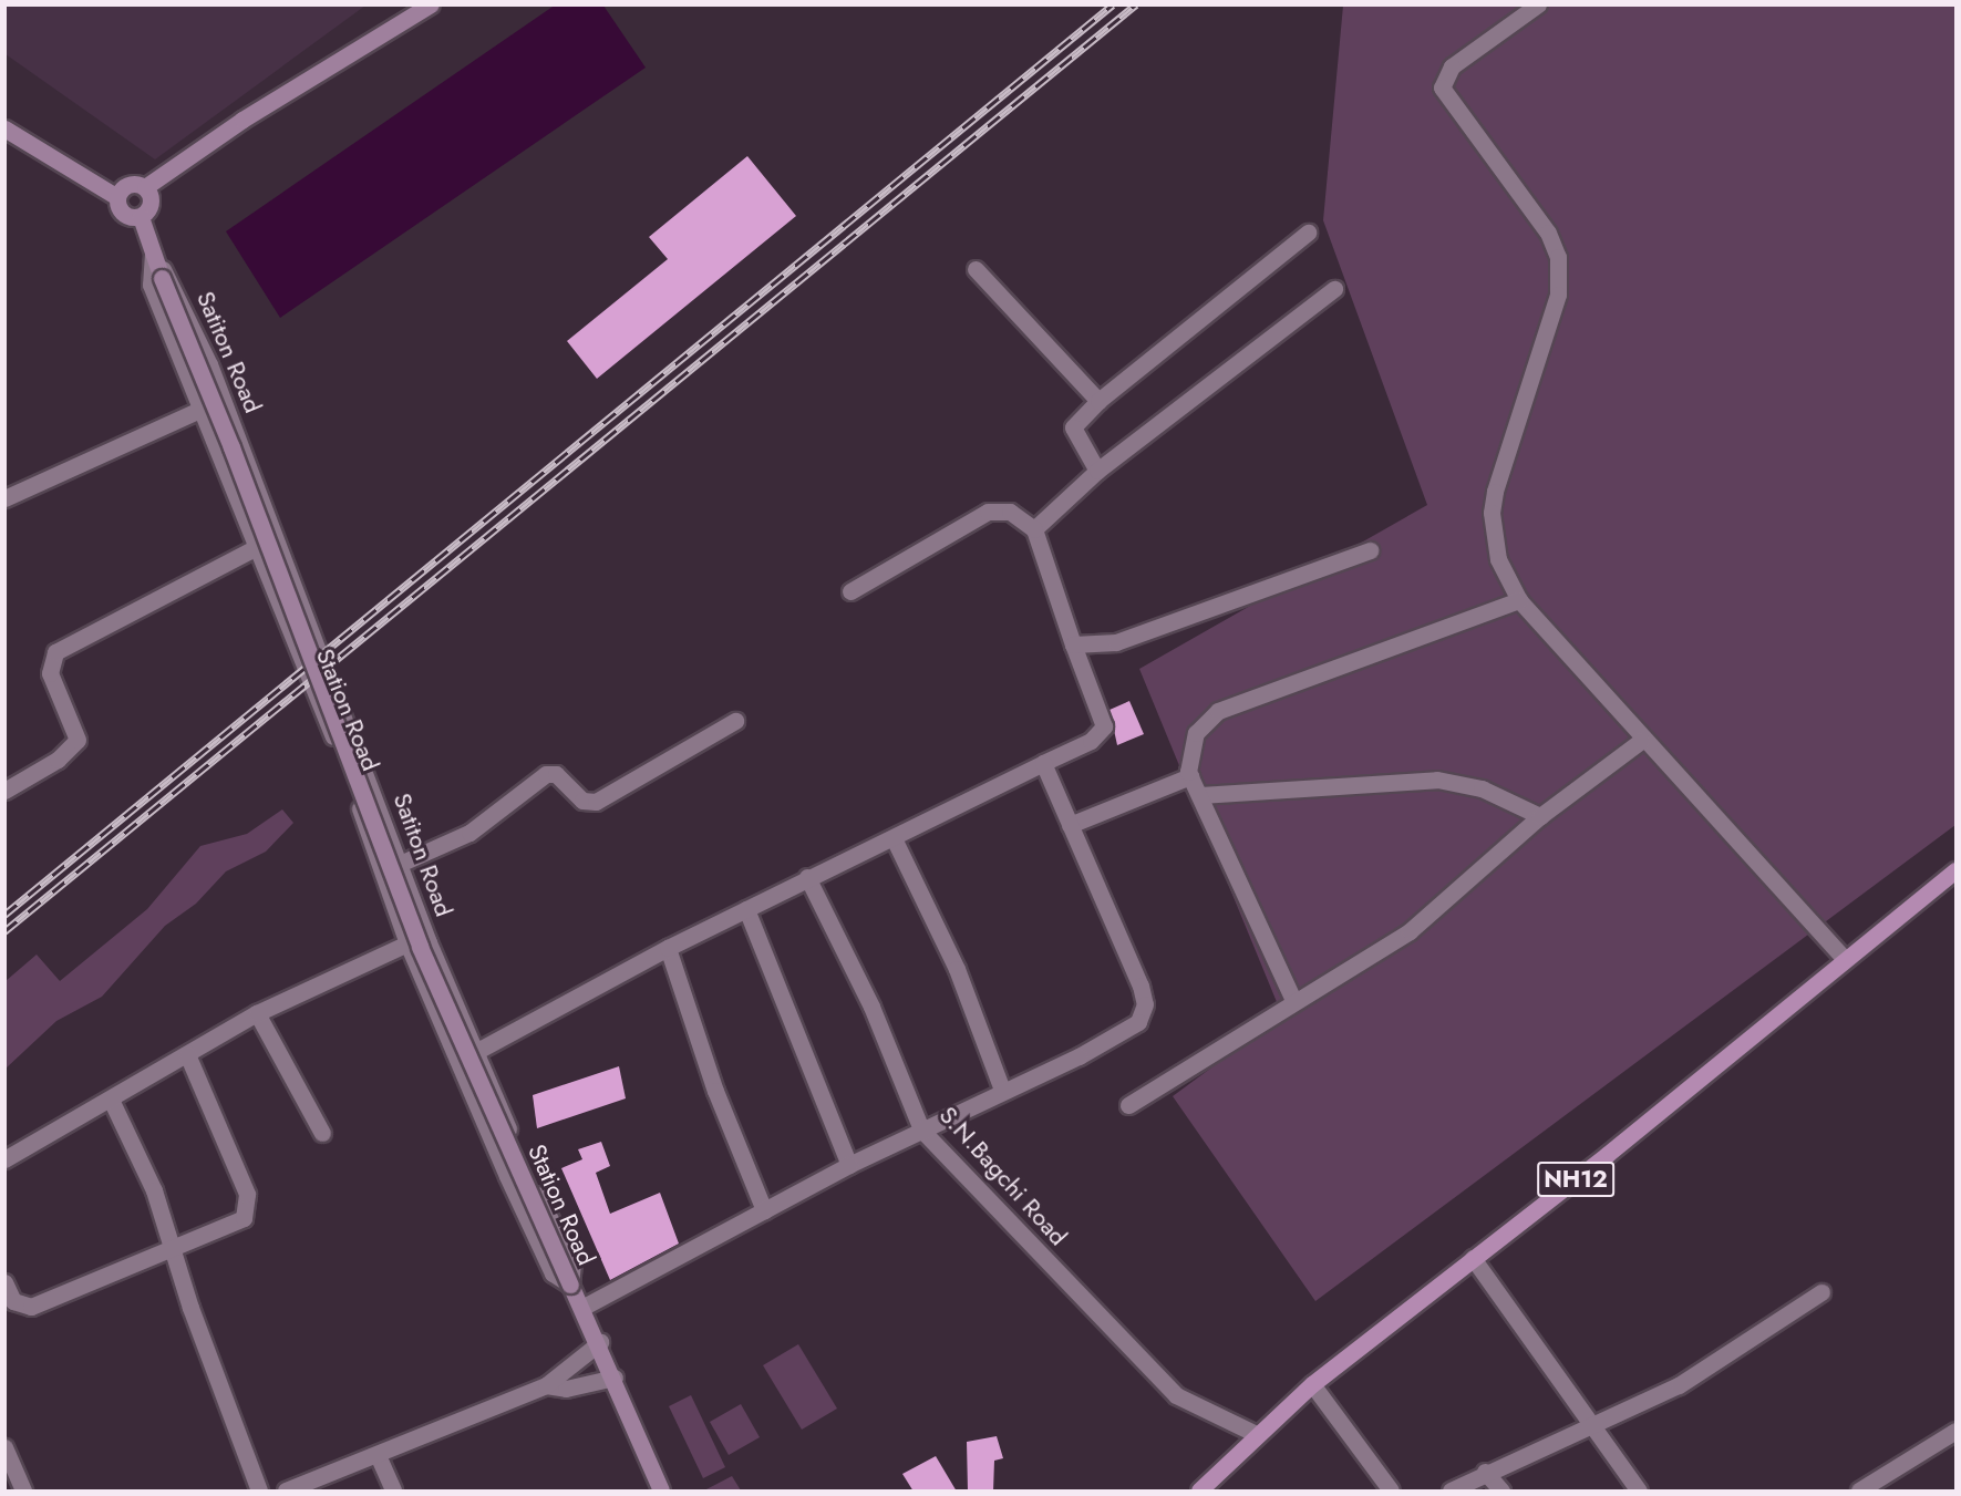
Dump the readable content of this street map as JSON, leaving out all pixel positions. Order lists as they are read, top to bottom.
{
  "streets": {
    "main road": ["NH12"],
    "street": ["Satiton Road", "Station Road", "S.N.Bagchi Road"]
  },
  "crossings": [
    ["Satiton Road", "Station Road"],
    ["S.N.Bagchi Road", "NH12"]
  ]
}
